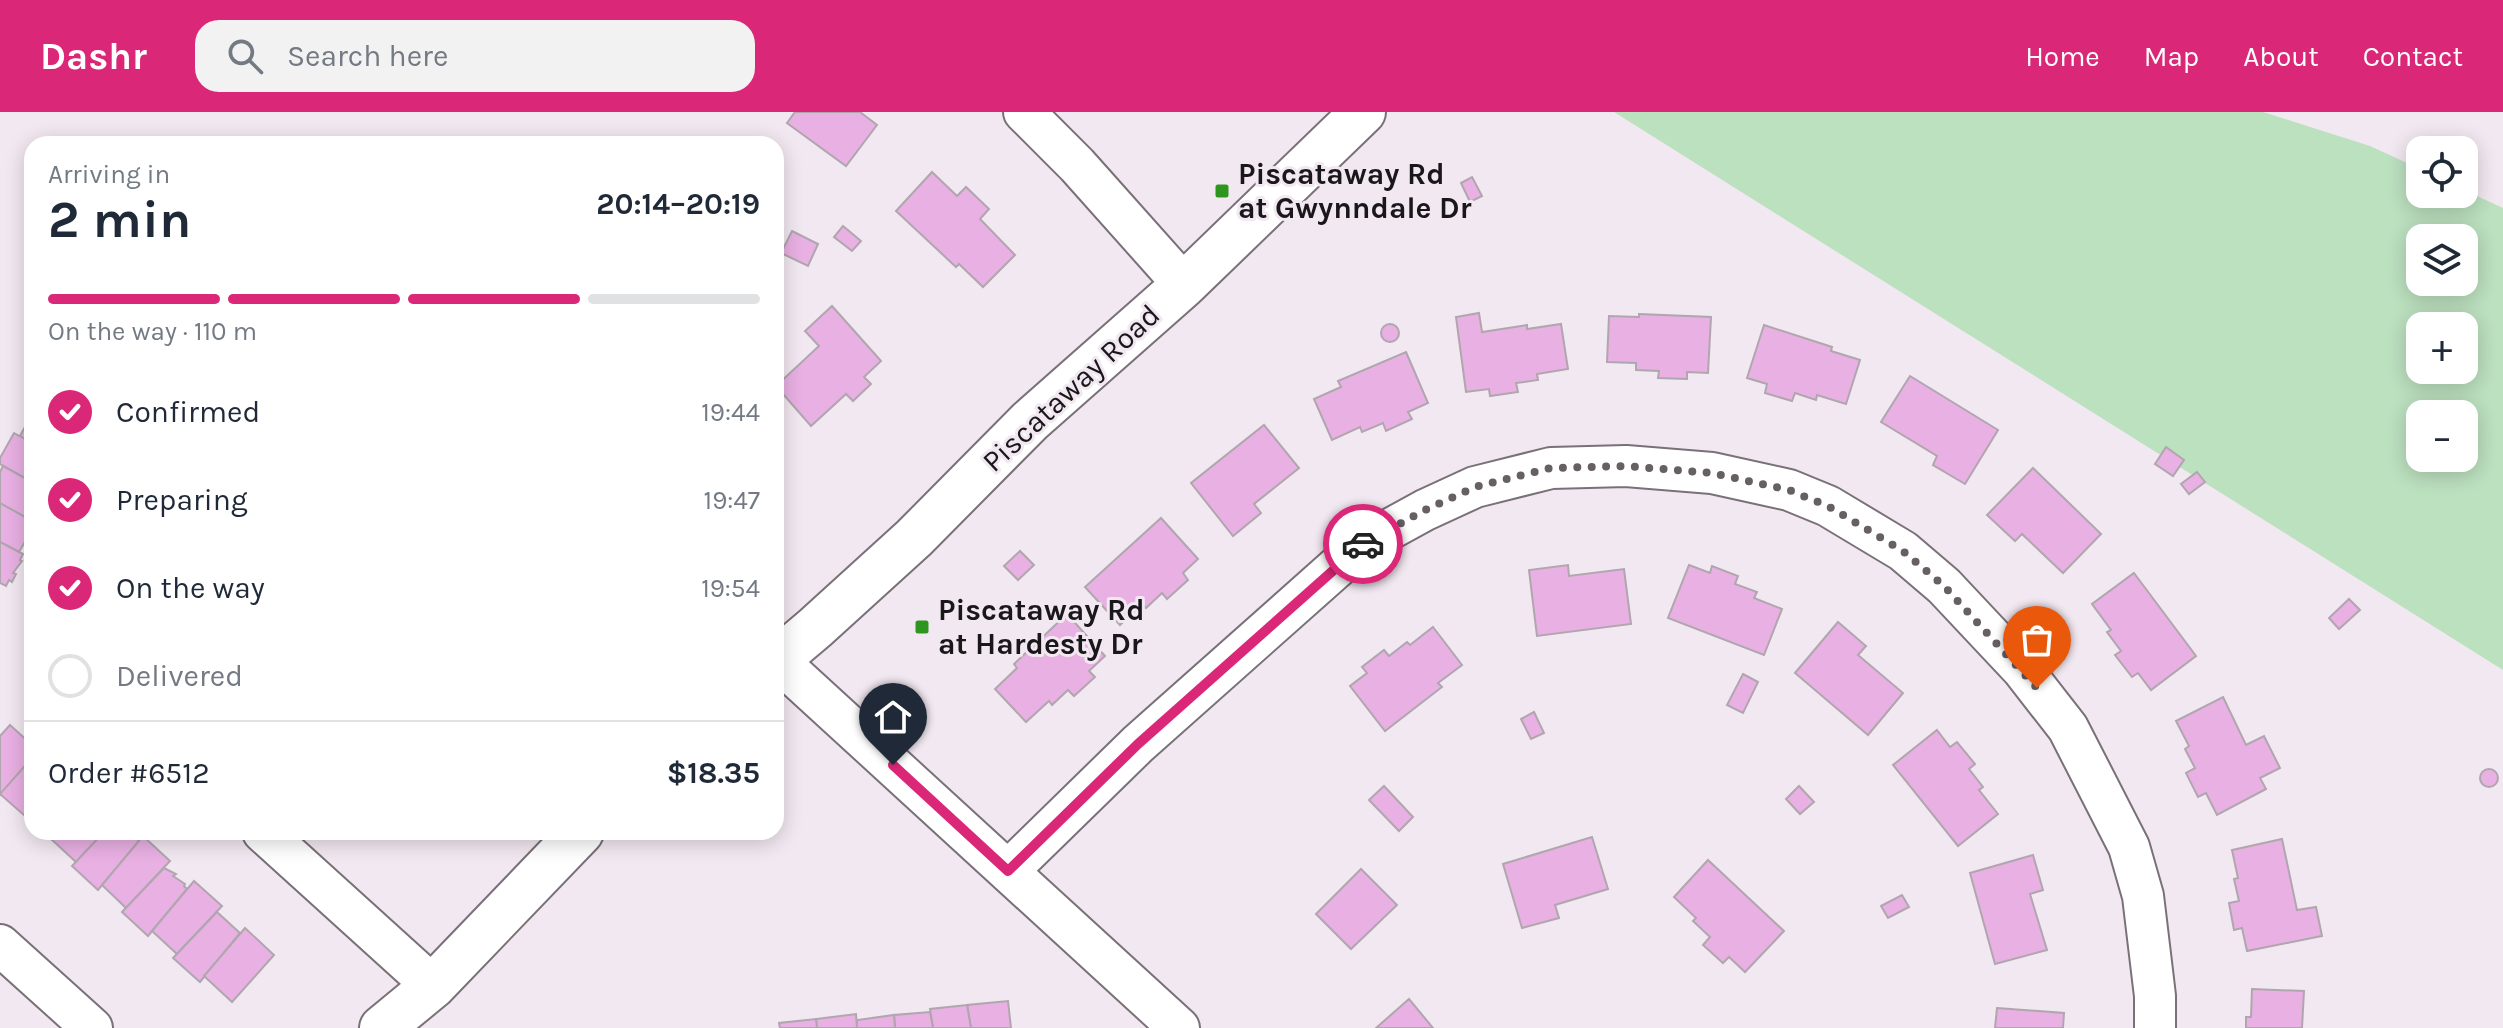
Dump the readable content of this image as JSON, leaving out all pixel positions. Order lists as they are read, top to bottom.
{
  "streets": {
    "main road": ["Piscataway Road"]
  },
  "places": {
    "transit": ["Piscataway Rd at Gwynndale Dr", "Piscataway Rd at Hardesty Dr"]
  },
  "page": {
    "header": "Dashr",
    "search": "Search here",
    "nav": [
      "Home",
      "Map",
      "About",
      "Contact"
    ],
    "map_buttons": ["+", "−"],
    "heading": ["2 min", "Arriving in", "20:14–20:19"],
    "panel": ["Order #6512", "$18.35"],
    "bar": "On the way · 110 m",
    "list": [
      ["Confirmed", "19:44"],
      ["Preparing", "19:47"],
      ["On the way", "19:54"],
      "Delivered"
    ]
  }
}
